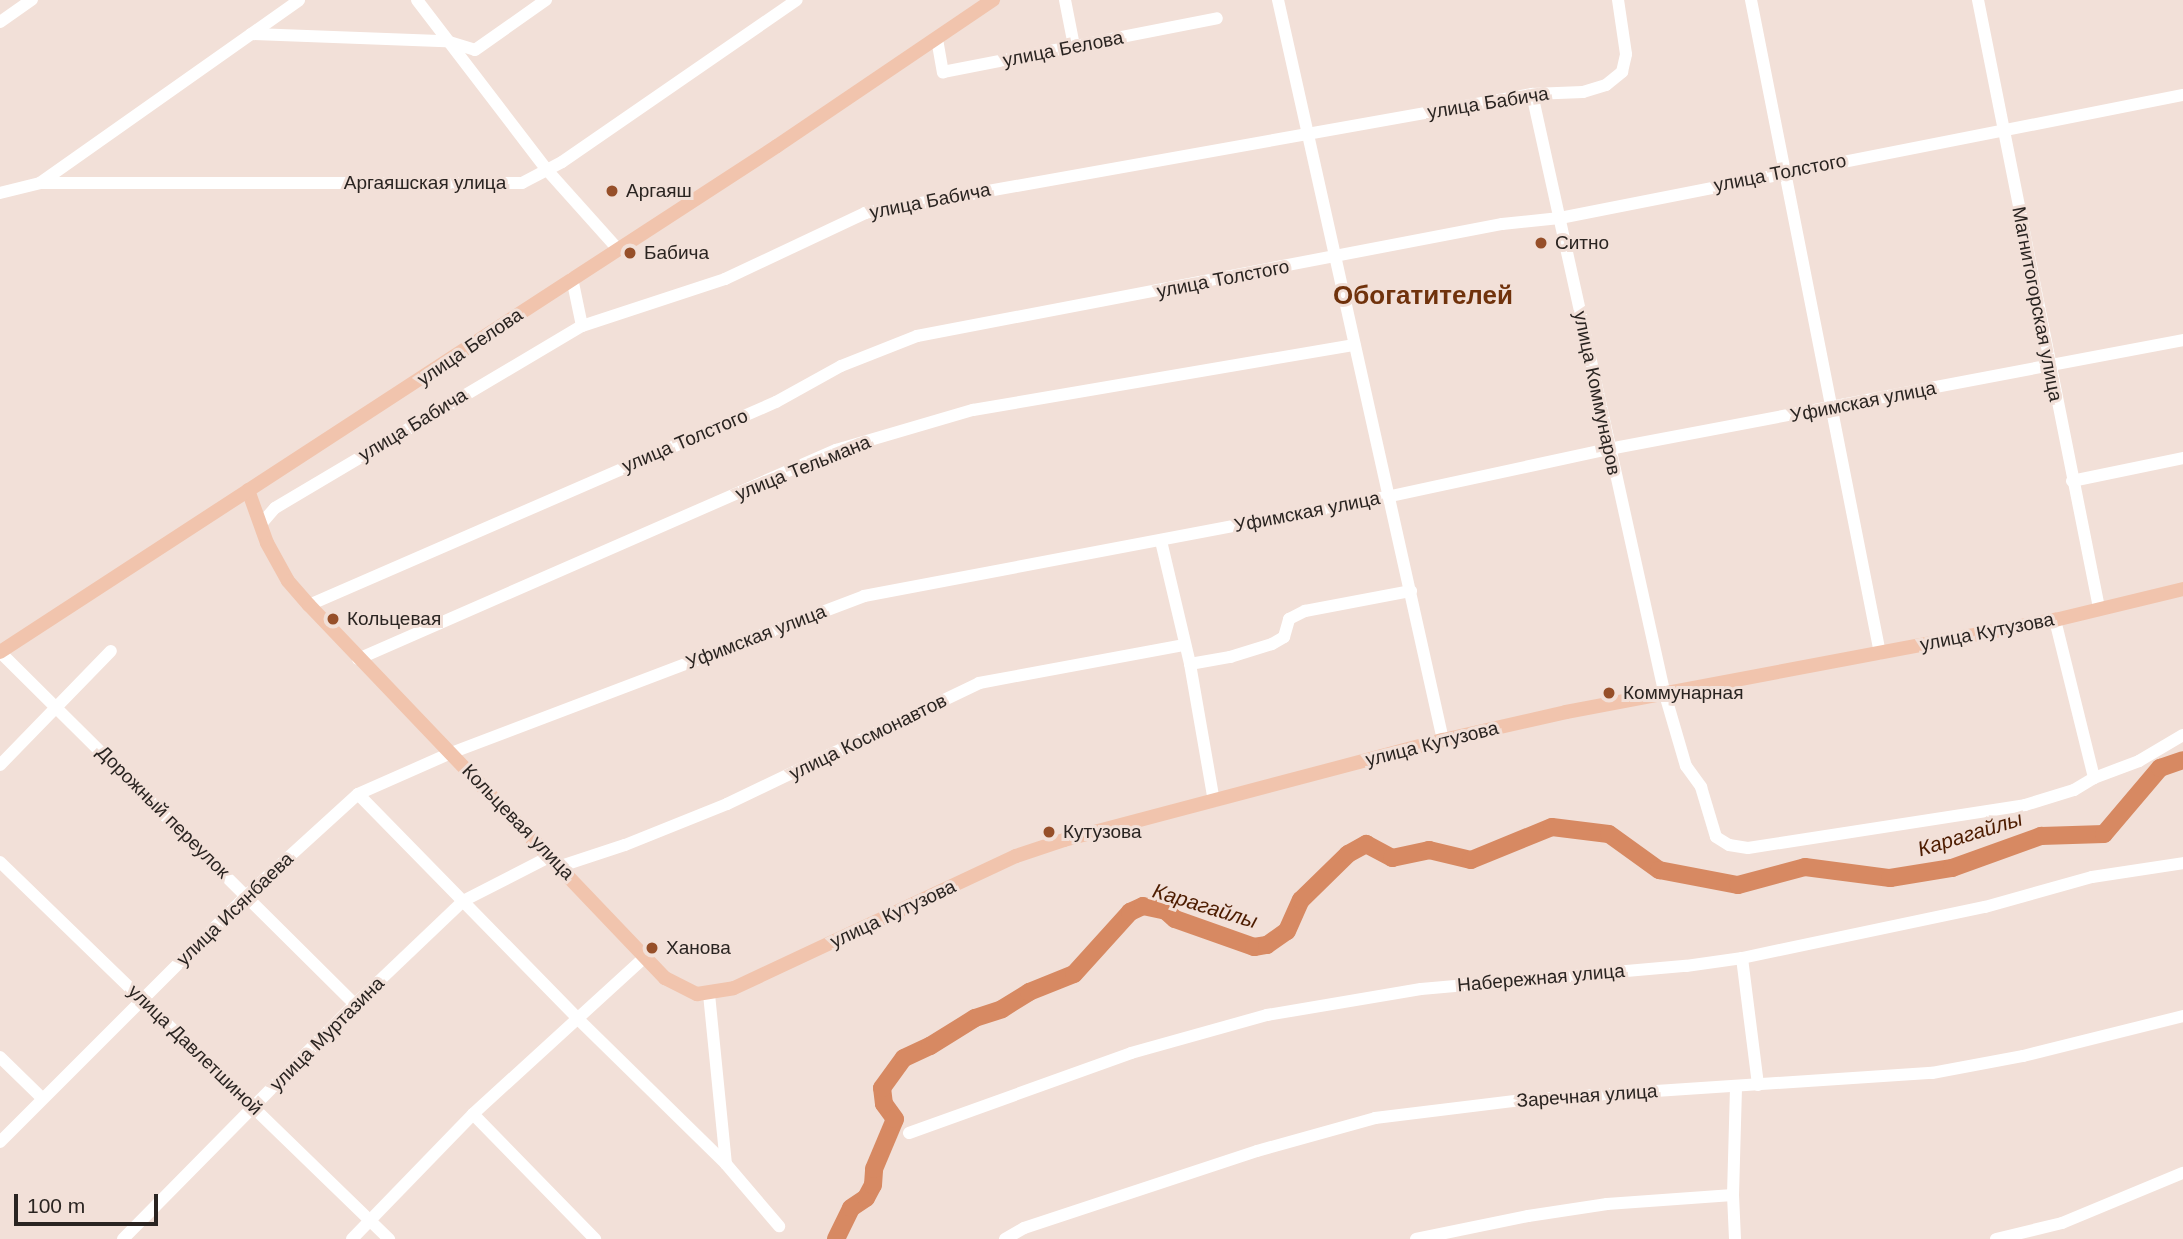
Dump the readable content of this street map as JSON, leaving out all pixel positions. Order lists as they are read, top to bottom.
{
  "streets": {
    "main road": ["улица Белова", "улица Кутузова", "Кольцевая улица"],
    "street": [
      "улица Бабича",
      "улица Толстого",
      "Аргаяшская улица",
      "Магнитогорская улица",
      "улица Коммунаров",
      "Уфимская улица",
      "улица Тельмана",
      "улица Космонавтов",
      "Дорожный переулок",
      "улица Исянбаева",
      "Набережная улица",
      "улица Муртазина",
      "улица Давлетшиной",
      "Заречная улица"
    ]
  },
  "crossings": [
    ["улица Белова", "Дорожный переулок"],
    ["улица Белова", "Кольцевая улица"],
    ["улица Бабича", "улица Коммунаров"],
    ["улица Бабича", "Кольцевая улица"],
    ["улица Толстого", "Магнитогорская улица"],
    ["улица Толстого", "улица Коммунаров"],
    ["улица Толстого", "Кольцевая улица"],
    ["Магнитогорская улица", "Уфимская улица"],
    ["Магнитогорская улица", "улица Кутузова"],
    ["улица Коммунаров", "Уфимская улица"],
    ["улица Коммунаров", "улица Кутузова"],
    ["Уфимская улица", "Кольцевая улица"],
    ["Уфимская улица", "улица Исянбаева"],
    ["улица Тельмана", "Кольцевая улица"],
    ["улица Кутузова", "Кольцевая улица"],
    ["улица Космонавтов", "Кольцевая улица"],
    ["улица Космонавтов", "улица Муртазина"],
    ["Дорожный переулок", "улица Исянбаева"],
    ["Дорожный переулок", "улица Муртазина"],
    ["Кольцевая улица", "улица Исянбаева"],
    ["Кольцевая улица", "улица Муртазина"],
    ["улица Исянбаева", "улица Давлетшиной"],
    ["улица Муртазина", "улица Давлетшиной"]
  ],
  "districts": ["Обогатителей"],
  "water": ["Карагайлы"],
  "places": [
    "Аргаяш",
    "Ситно",
    "Бабича",
    "Кольцевая",
    "Коммунарная",
    "Кутузова",
    "Ханова"
  ],
  "scale_bar": "100 m"
}
